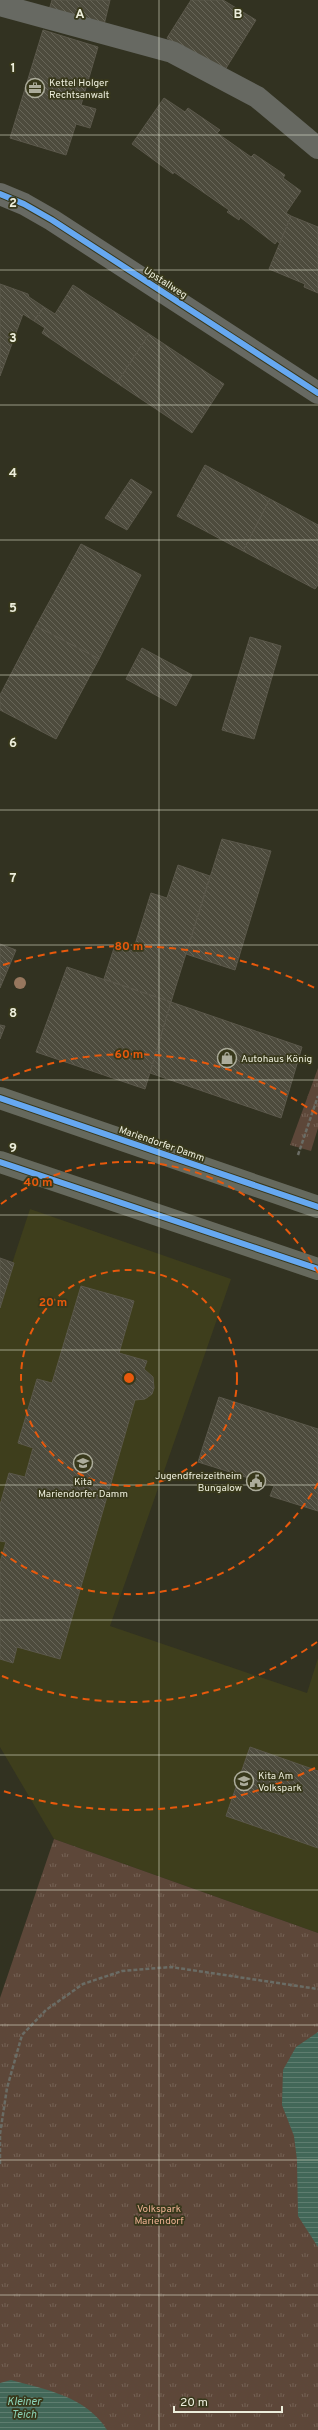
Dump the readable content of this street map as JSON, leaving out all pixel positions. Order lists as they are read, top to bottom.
{
  "streets": {
    "main road": ["Mariendorfer Damm"],
    "street": ["Upstallweg"]
  },
  "water": ["Kleiner Teich"],
  "parks": ["Volkspark Mariendorf"],
  "places": {
    "office": ["Kettel Holger Rechtsanwalt"],
    "shop": ["Autohaus König"],
    "school or university": ["Kita Mariendorfer Damm", "Kita Am Volkspark"],
    "public building": ["Jugendfreizeitheim Bungalow"]
  },
  "scale_bar": "20 m",
  "grid": {
    "columns": ["A", "B"],
    "rows": [
      "1",
      "2",
      "3",
      "4",
      "5",
      "6",
      "7",
      "8",
      "9"
    ]
  },
  "rings": [
    "80 m",
    "60 m",
    "40 m",
    "20 m"
  ]
}
